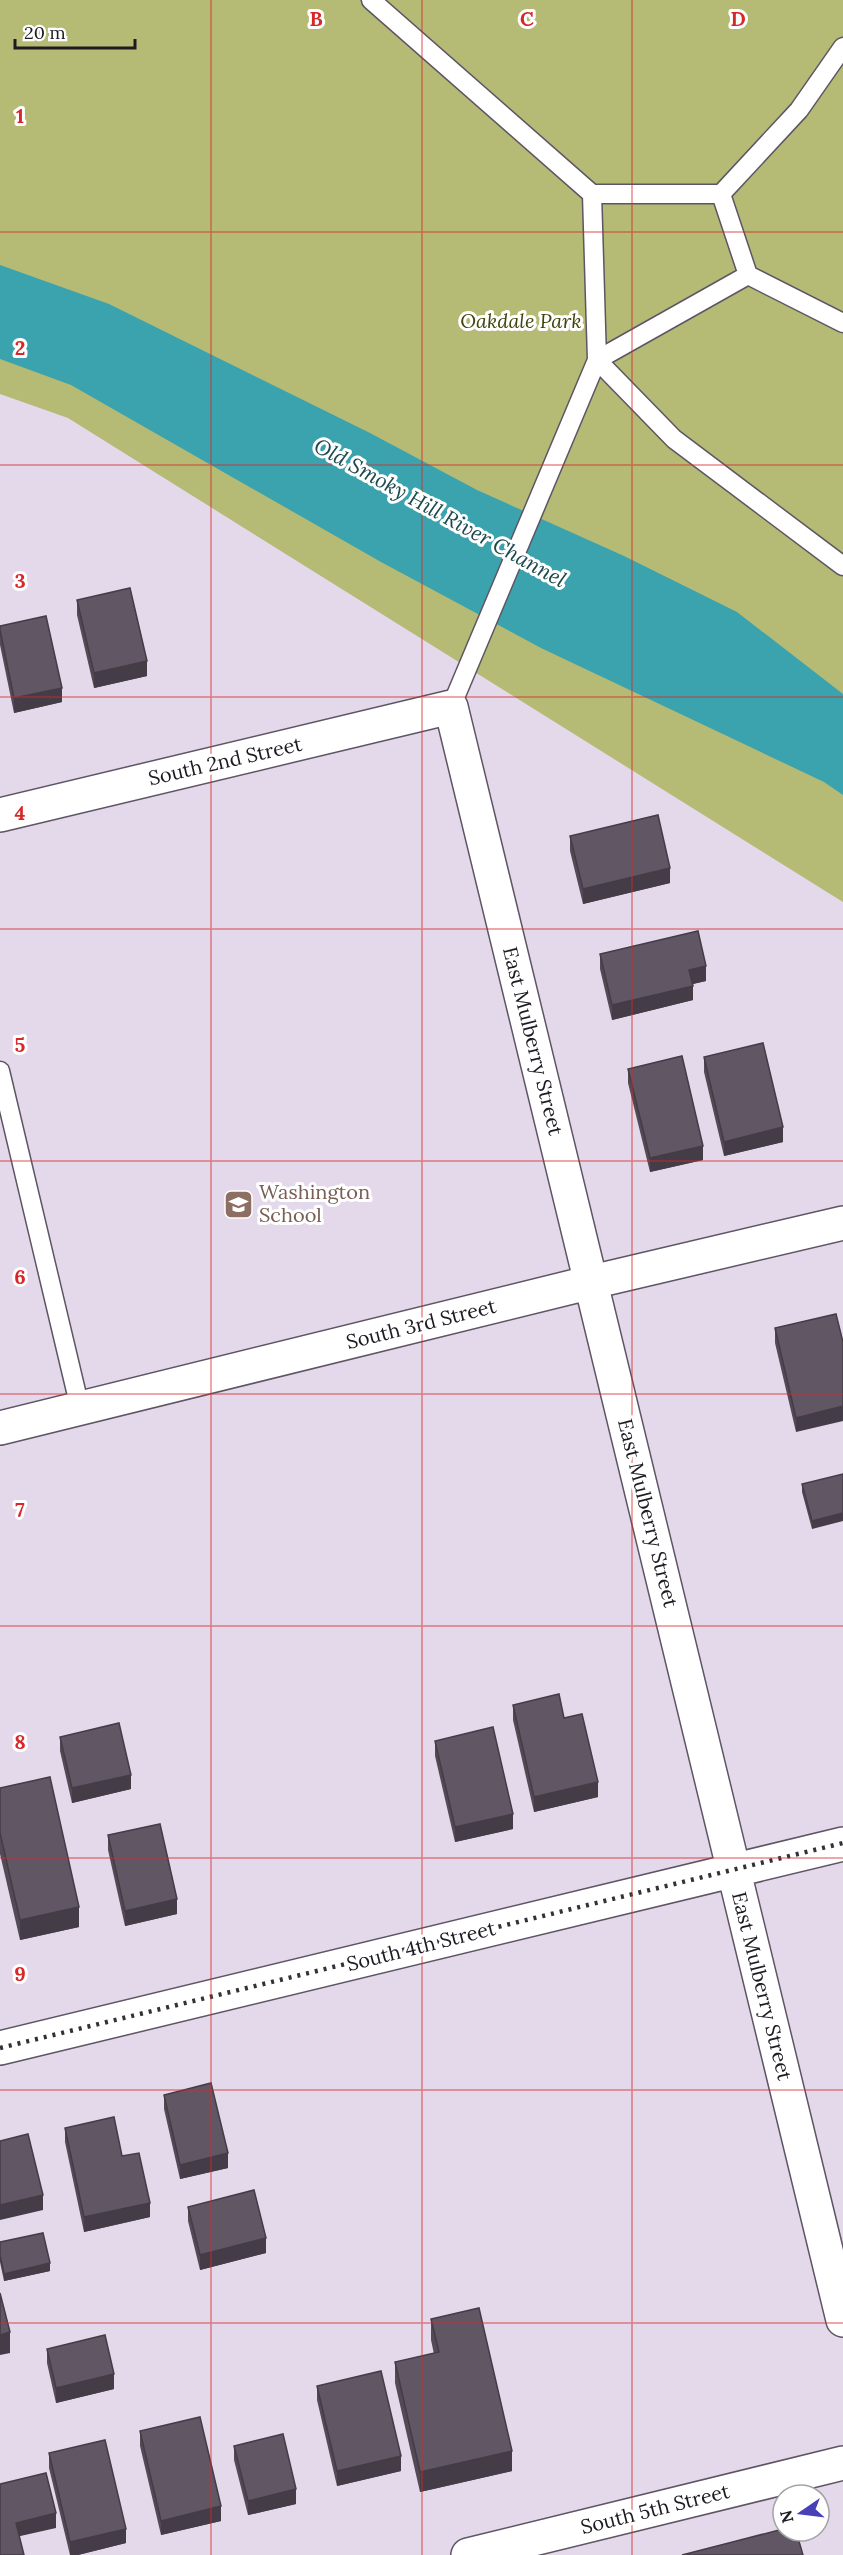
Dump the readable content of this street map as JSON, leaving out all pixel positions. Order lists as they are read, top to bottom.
{
  "streets": {
    "street": [
      "South 2nd Street",
      "East Mulberry Street",
      "South 3rd Street",
      "South 4th Street",
      "South 5th Street"
    ]
  },
  "crossings": [
    ["South 2nd Street", "East Mulberry Street"],
    ["East Mulberry Street", "South 3rd Street"],
    ["East Mulberry Street", "South 4th Street"]
  ],
  "water": ["Old Smoky Hill River Channel"],
  "parks": ["Oakdale Park"],
  "places": {
    "school or university": ["Washington School"]
  },
  "scale_bar": "20 m",
  "north": "left",
  "grid": {
    "columns": ["B", "C", "D"],
    "rows": [
      "1",
      "2",
      "3",
      "4",
      "5",
      "6",
      "7",
      "8",
      "9"
    ]
  }
}
